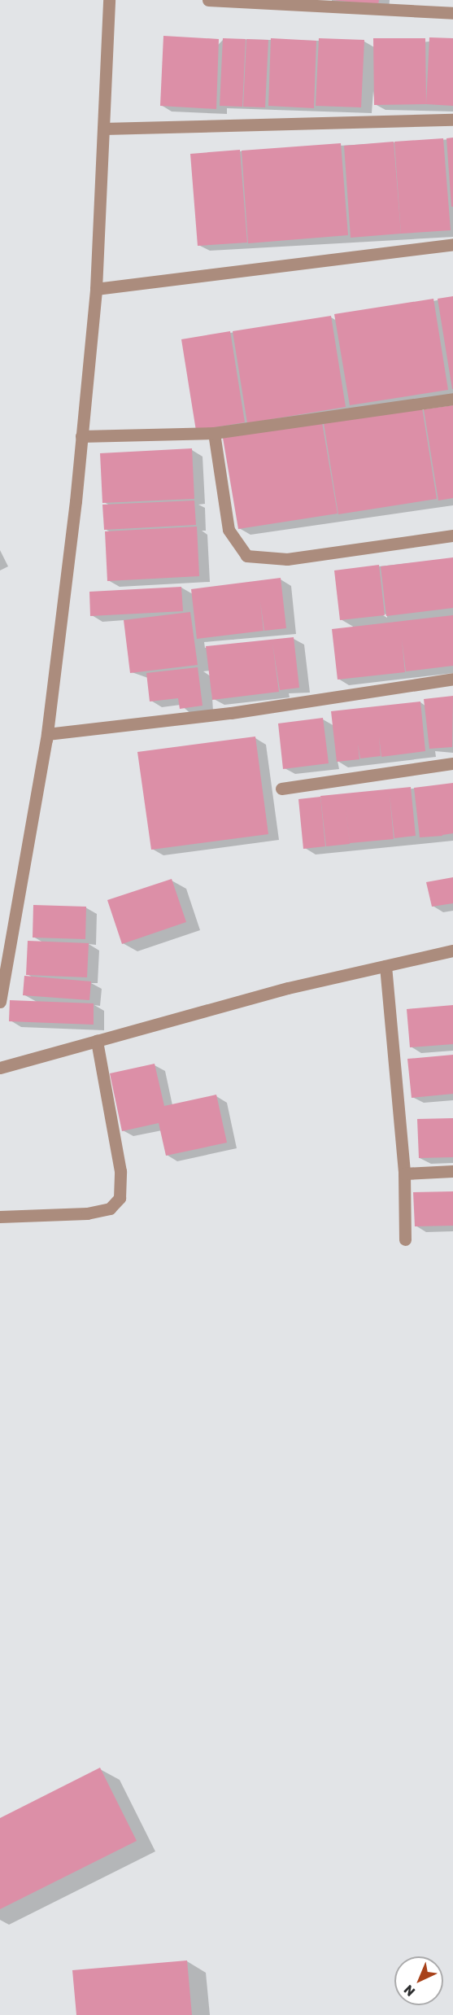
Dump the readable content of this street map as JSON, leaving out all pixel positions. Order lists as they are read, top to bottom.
{
  "north": "bottom left"
}
